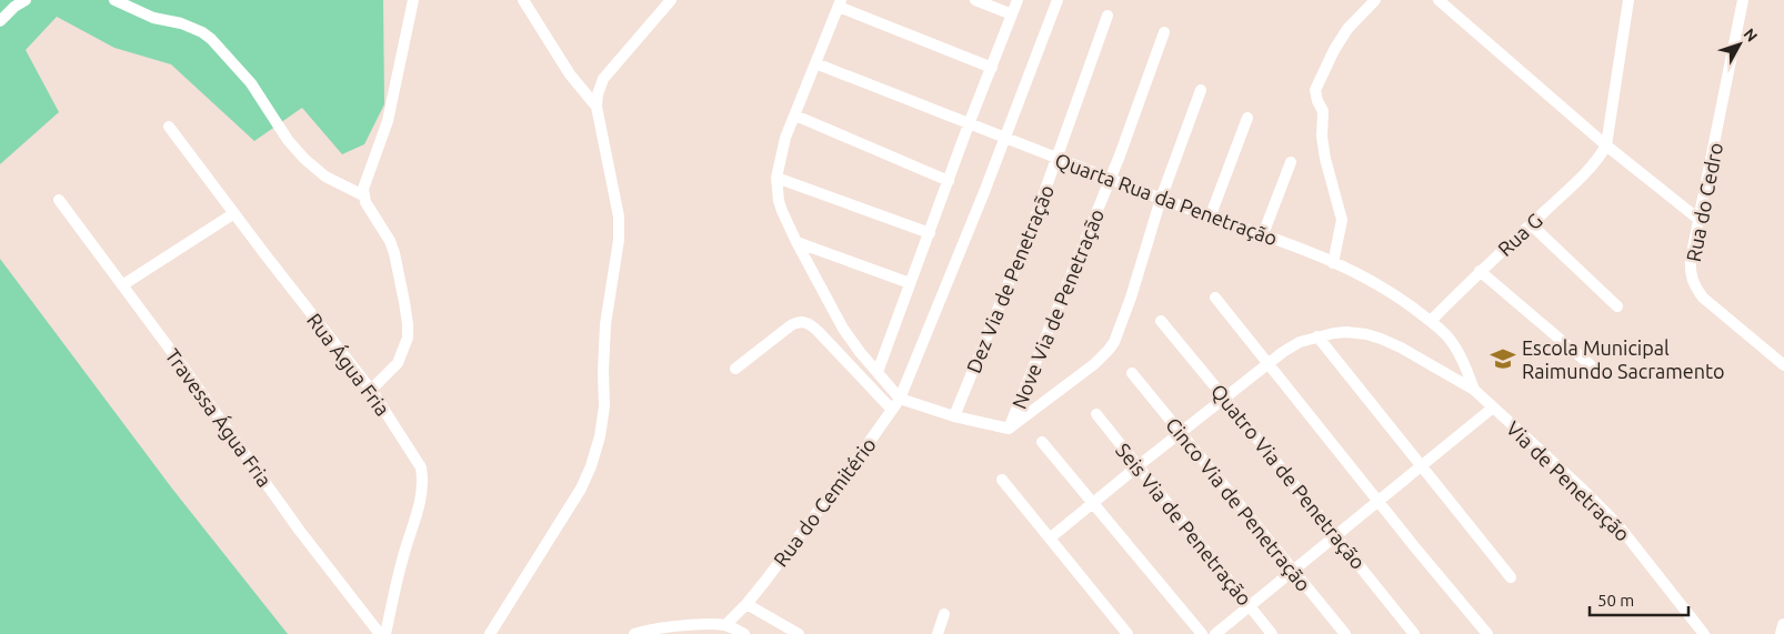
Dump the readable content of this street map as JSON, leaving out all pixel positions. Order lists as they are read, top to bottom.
{
  "streets": {
    "street": [
      "Quarta Rua da Penetração",
      "Rua do Cedro",
      "Rua G",
      "Dez Via de Penetração",
      "Nove Via de Penetração",
      "Rua Água Fria",
      "Travessa Água Fria",
      "Quatro Via de Penetração",
      "Via de Penetração",
      "Rua do Cemitério",
      "Cinco Via de Penetração",
      "Seis Via de Penetração"
    ]
  },
  "crossings": [
    ["Quarta Rua da Penetração", "Rua G"],
    ["Quarta Rua da Penetração", "Dez Via de Penetração"],
    ["Quarta Rua da Penetração", "Nove Via de Penetração"],
    ["Quarta Rua da Penetração", "Via de Penetração"],
    ["Quarta Rua da Penetração", "Rua do Cemitério"],
    ["Quatro Via de Penetração", "Via de Penetração"],
    ["Via de Penetração", "Cinco Via de Penetração"],
    ["Via de Penetração", "Seis Via de Penetração"]
  ],
  "places": {
    "school or university": ["Escola Municipal Raimundo Sacramento"]
  },
  "scale_bar": "50 m",
  "north": "top right"
}
